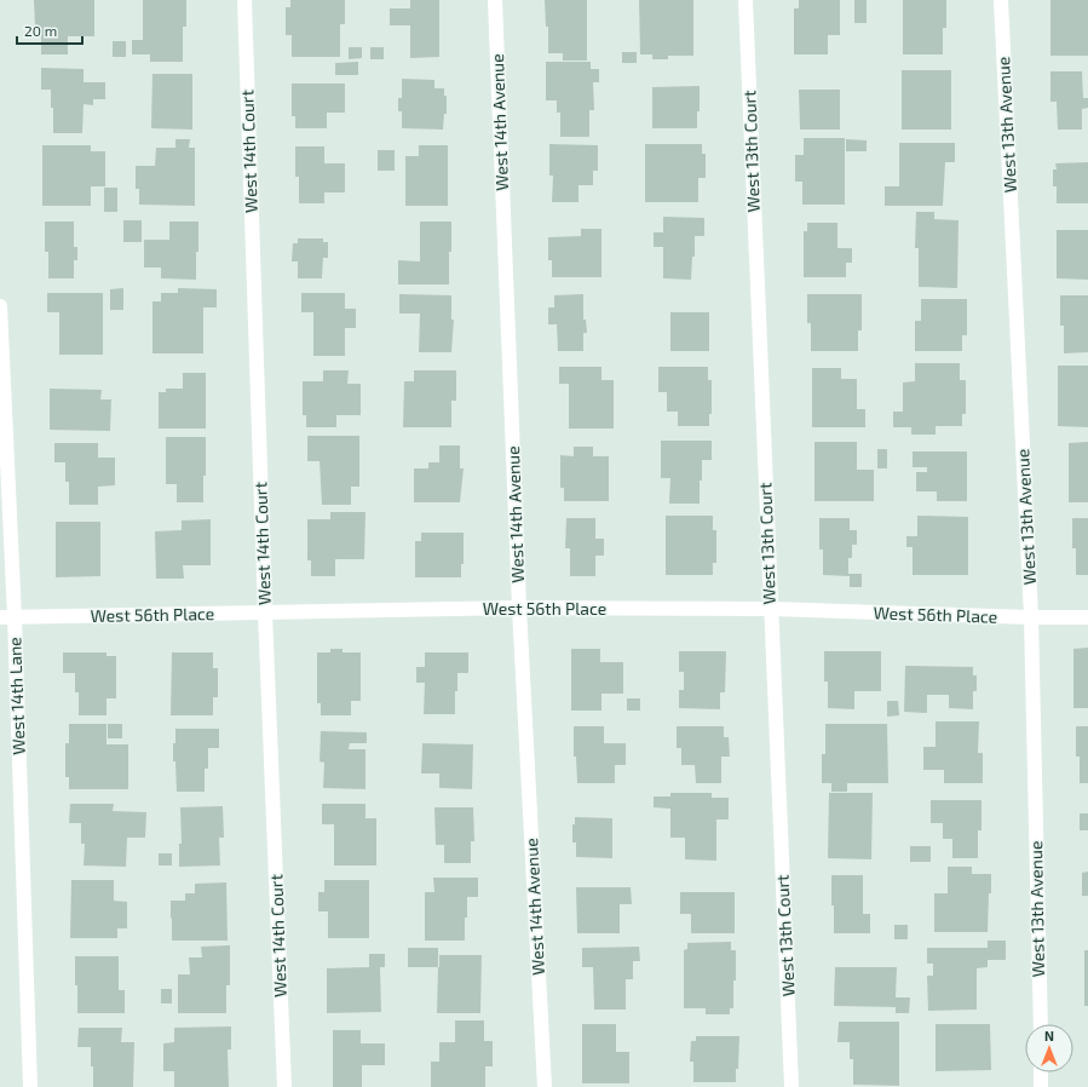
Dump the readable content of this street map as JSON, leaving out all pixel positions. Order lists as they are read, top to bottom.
{
  "streets": {
    "street": [
      "West 14th Avenue",
      "West 13th Avenue",
      "West 14th Court",
      "West 13th Court",
      "West 56th Place",
      "West 14th Lane"
    ]
  },
  "crossings": [
    ["West 14th Avenue", "West 56th Place"],
    ["West 13th Avenue", "West 56th Place"],
    ["West 14th Court", "West 56th Place"],
    ["West 13th Court", "West 56th Place"],
    ["West 56th Place", "West 14th Lane"]
  ],
  "scale_bar": "20 m",
  "north": "top"
}
